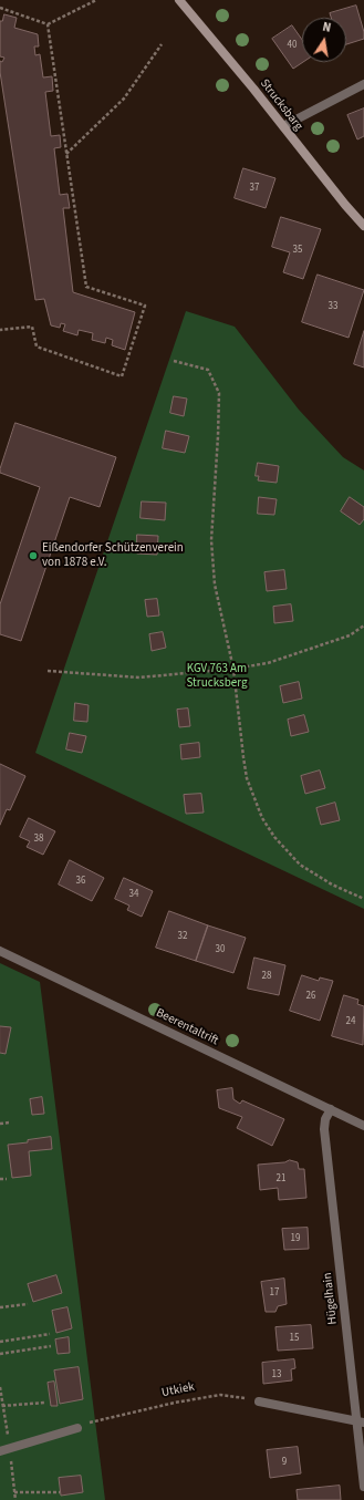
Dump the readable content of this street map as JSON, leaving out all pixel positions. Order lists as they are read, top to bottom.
{
  "streets": {
    "street": ["Strucksbarg", "Beerentaltrift", "Hügelhain"],
    "path": ["Utkiek"]
  },
  "crossings": [
    ["Beerentaltrift", "Hügelhain"]
  ],
  "parks": ["KGV 763 Am Strucksberg"],
  "places": ["Eißendorfer Schützenverein von 1878 e.V."],
  "house_numbers": [
    "40",
    "37",
    "35",
    "33",
    "38",
    "36",
    "34",
    "32",
    "30",
    "28",
    "26",
    "24",
    "21",
    "19",
    "17",
    "15",
    "13",
    "9"
  ],
  "north": "top"
}
